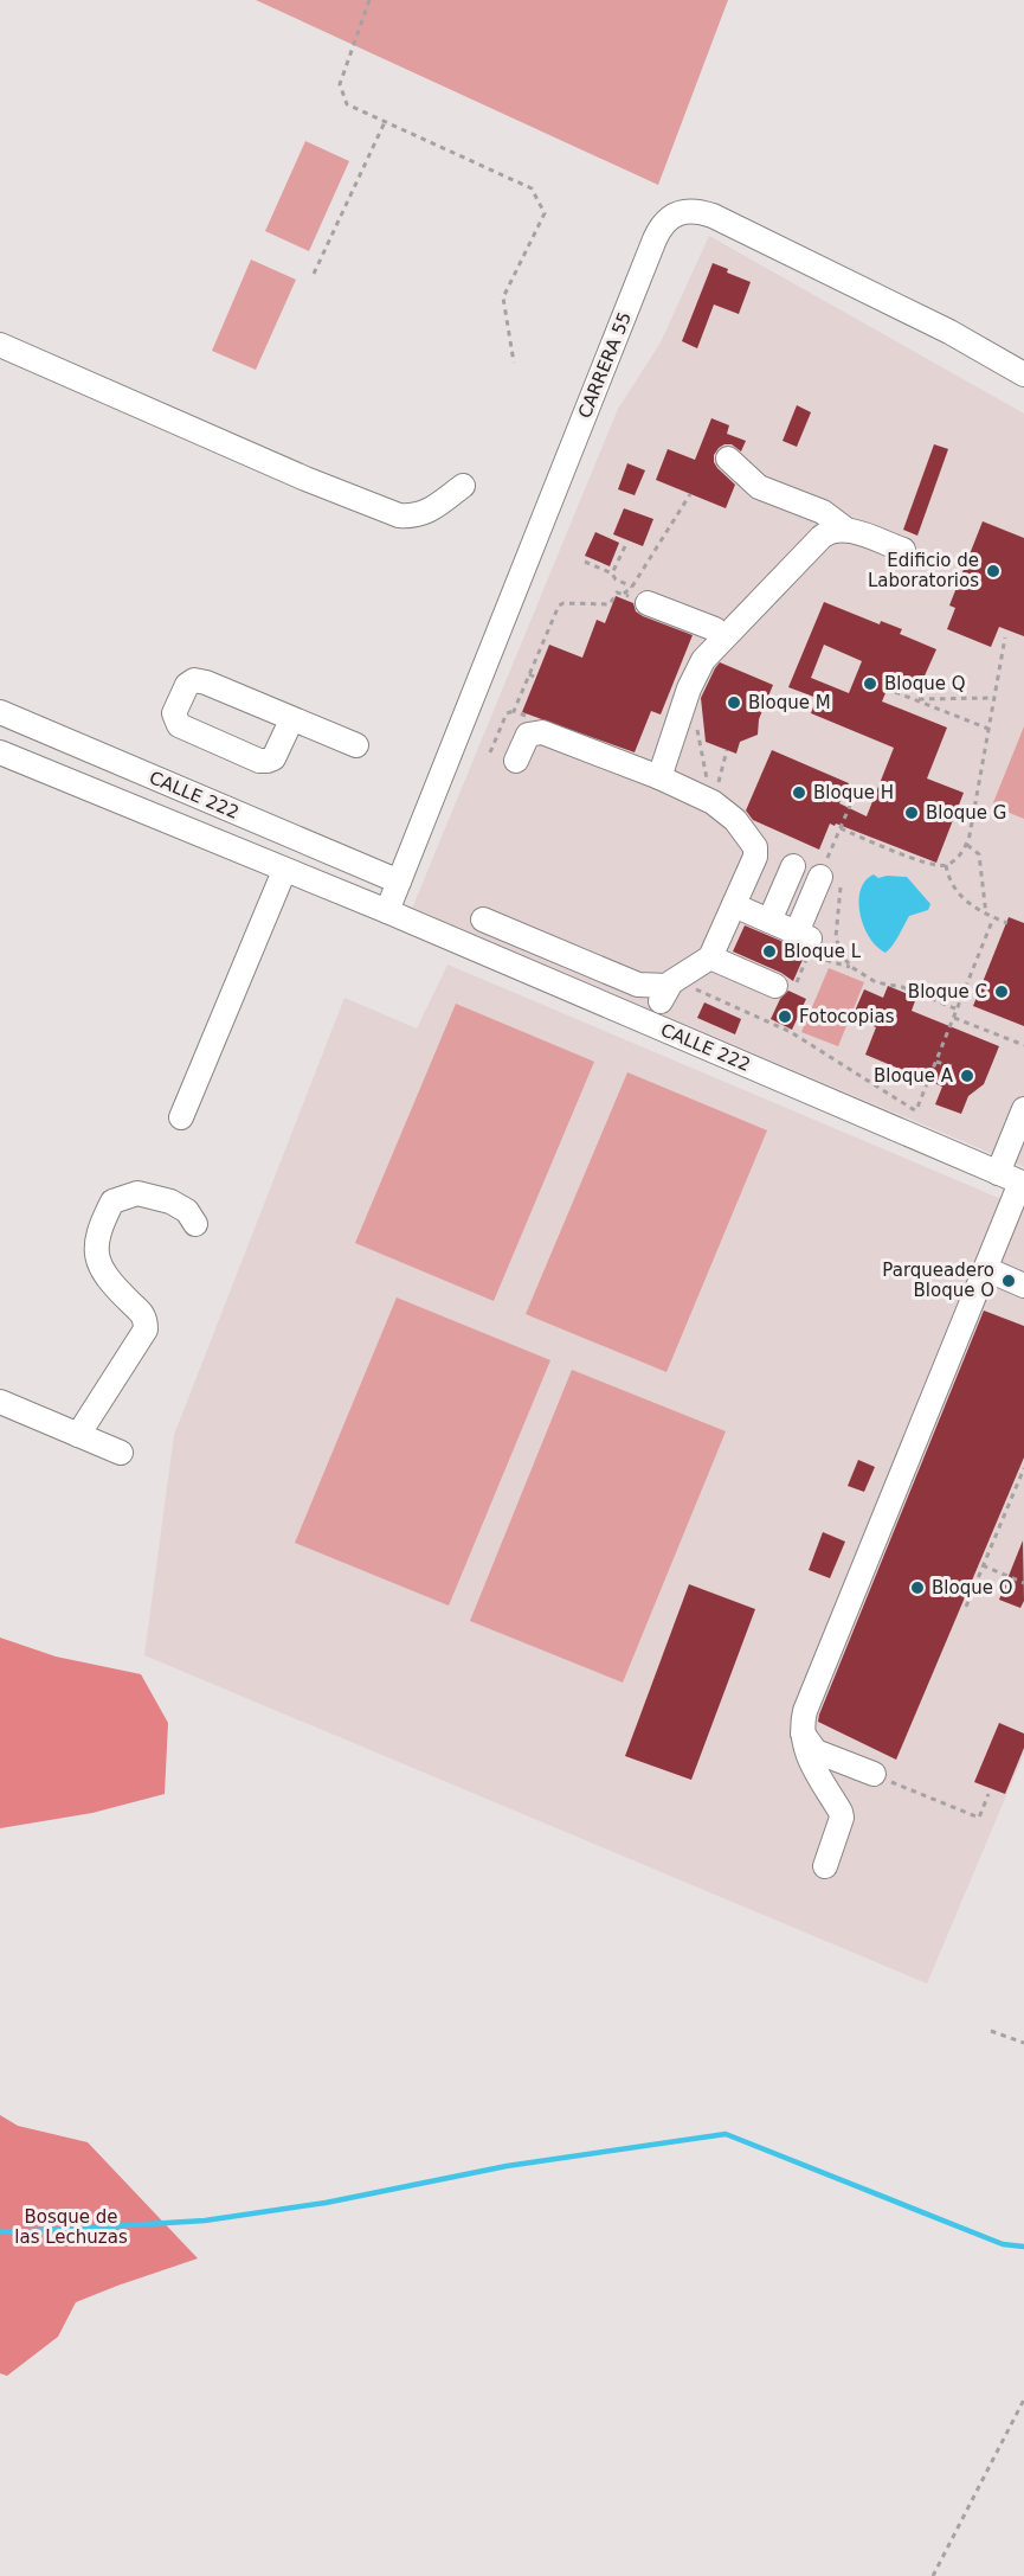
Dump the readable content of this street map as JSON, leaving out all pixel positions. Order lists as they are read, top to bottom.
{
  "streets": {
    "street": ["CARRERA 55", "CALLE 222"]
  },
  "crossings": [
    ["CARRERA 55", "CALLE 222"]
  ],
  "parks": ["Bosque de las Lechuzas"],
  "places": [
    "Edificio de Laboratorios",
    "Bloque Q",
    "Bloque M",
    "Bloque H",
    "Bloque G",
    "Bloque L",
    "Bloque C",
    "Fotocopias",
    "Bloque A",
    "Parqueadero Bloque O",
    "Bloque O"
  ]
}
